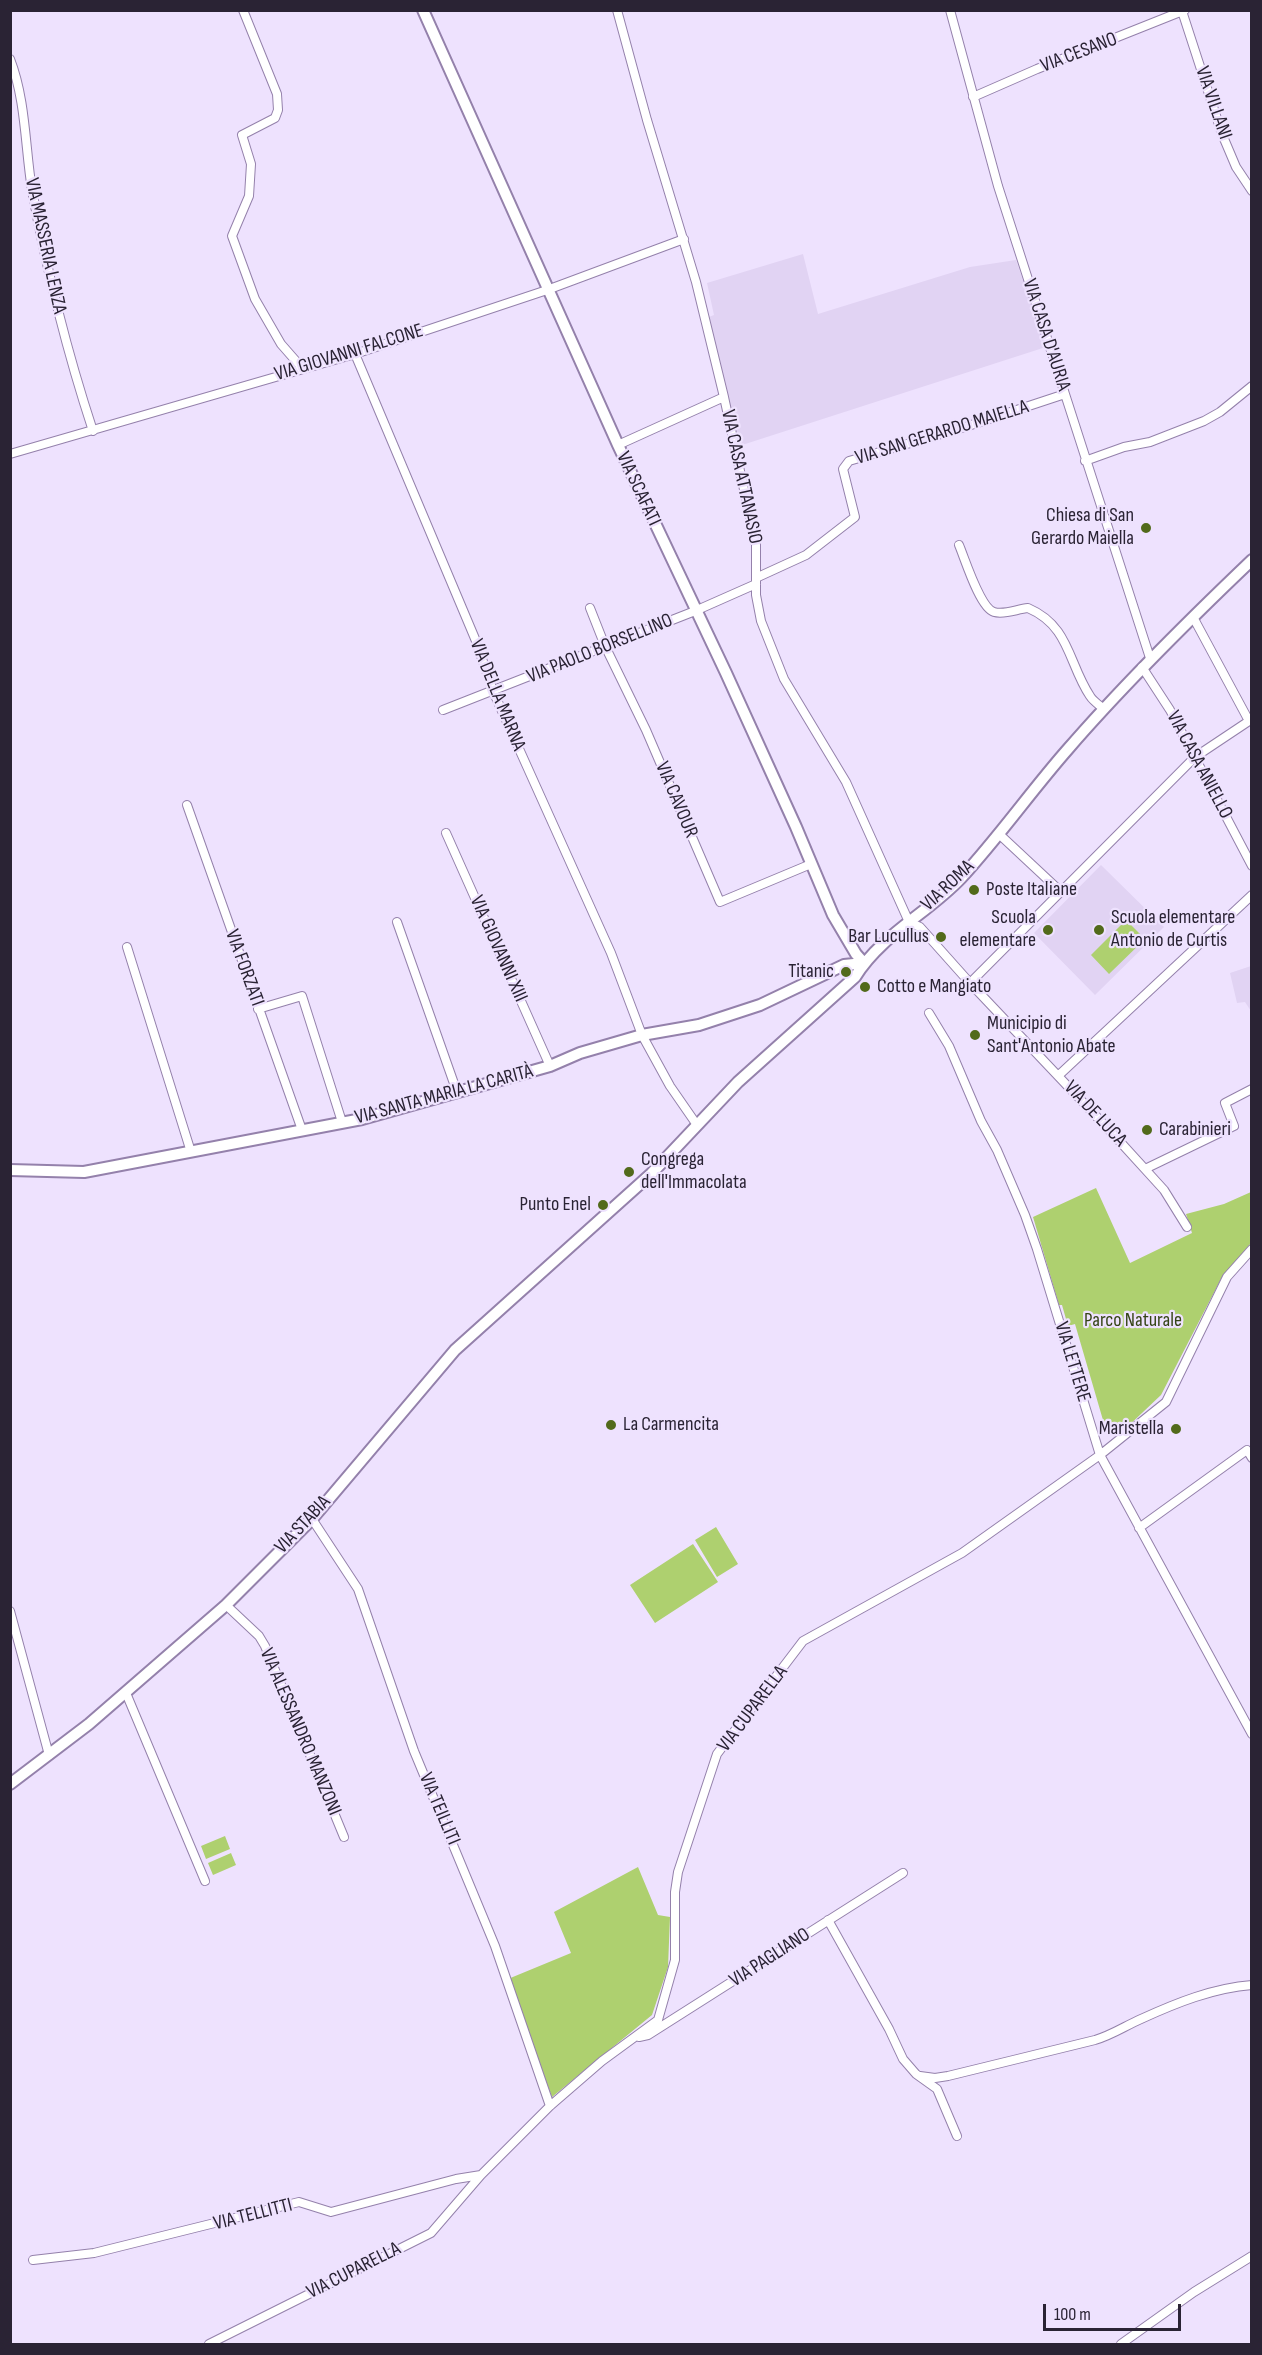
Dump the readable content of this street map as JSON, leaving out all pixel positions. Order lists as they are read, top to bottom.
{
  "streets": {
    "street": [
      "VIA CESANO",
      "VIA VILLANI",
      "VIA MASSERIA LENZA",
      "VIA CASA D'AURIA",
      "VIA GIOVANNI FALCONE",
      "VIA SAN GERARDO MAIELLA",
      "VIA CASA ATTANASIO",
      "VIA SCAFATI",
      "VIA PAOLO BORSELLINO",
      "VIA DELLA MARNA",
      "VIA CASA ANIELLO",
      "VIA CAVOUR",
      "VIA ROMA",
      "VIA GIOVANNI XIII",
      "VIA FORZATI",
      "VIA SANTA MARIA LA CARITÀ",
      "VIA DE LUCA",
      "VIA LETTERE",
      "VIA STABIA",
      "VIA CUPARELLA",
      "VIA ALESSANDRO MANZONI",
      "VIA TEILLITI",
      "VIA PAGLIANO",
      "VIA TELLITTI"
    ]
  },
  "crossings": [
    ["VIA CESANO", "VIA VILLANI"],
    ["VIA CESANO", "VIA CASA D'AURIA"],
    ["VIA MASSERIA LENZA", "VIA GIOVANNI FALCONE"],
    ["VIA CASA D'AURIA", "VIA SAN GERARDO MAIELLA"],
    ["VIA CASA D'AURIA", "VIA CASA ANIELLO"],
    ["VIA CASA D'AURIA", "VIA ROMA"],
    ["VIA GIOVANNI FALCONE", "VIA CASA ATTANASIO"],
    ["VIA GIOVANNI FALCONE", "VIA SCAFATI"],
    ["VIA GIOVANNI FALCONE", "VIA DELLA MARNA"],
    ["VIA SAN GERARDO MAIELLA", "VIA CASA ATTANASIO"],
    ["VIA SAN GERARDO MAIELLA", "VIA PAOLO BORSELLINO"],
    ["VIA CASA ATTANASIO", "VIA PAOLO BORSELLINO"],
    ["VIA CASA ATTANASIO", "VIA ROMA"],
    ["VIA CASA ATTANASIO", "VIA DE LUCA"],
    ["VIA SCAFATI", "VIA PAOLO BORSELLINO"],
    ["VIA SCAFATI", "VIA CAVOUR"],
    ["VIA SCAFATI", "VIA ROMA"],
    ["VIA SCAFATI", "VIA SANTA MARIA LA CARITÀ"],
    ["VIA PAOLO BORSELLINO", "VIA DELLA MARNA"],
    ["VIA PAOLO BORSELLINO", "VIA CAVOUR"],
    ["VIA DELLA MARNA", "VIA ROMA"],
    ["VIA DELLA MARNA", "VIA SANTA MARIA LA CARITÀ"],
    ["VIA CASA ANIELLO", "VIA ROMA"],
    ["VIA ROMA", "VIA SANTA MARIA LA CARITÀ"],
    ["VIA ROMA", "VIA DE LUCA"],
    ["VIA ROMA", "VIA STABIA"],
    ["VIA GIOVANNI XIII", "VIA SANTA MARIA LA CARITÀ"],
    ["VIA FORZATI", "VIA SANTA MARIA LA CARITÀ"],
    ["VIA LETTERE", "VIA CUPARELLA"],
    ["VIA STABIA", "VIA ALESSANDRO MANZONI"],
    ["VIA STABIA", "VIA TEILLITI"],
    ["VIA CUPARELLA", "VIA TEILLITI"],
    ["VIA CUPARELLA", "VIA PAGLIANO"],
    ["VIA CUPARELLA", "VIA TELLITTI"]
  ],
  "parks": ["Parco Naturale"],
  "places": [
    "Chiesa di San Gerardo Maiella",
    "Poste Italiane",
    "Scuola elementare",
    "Scuola elementare Antonio de Curtis",
    "Bar Lucullus",
    "Titanic",
    "Cotto e Mangiato",
    "Municipio di Sant'Antonio Abate",
    "Carabinieri",
    "Congrega dell'Immacolata",
    "Punto Enel",
    "La Carmencita",
    "Maristella"
  ],
  "scale_bar": "100 m"
}
